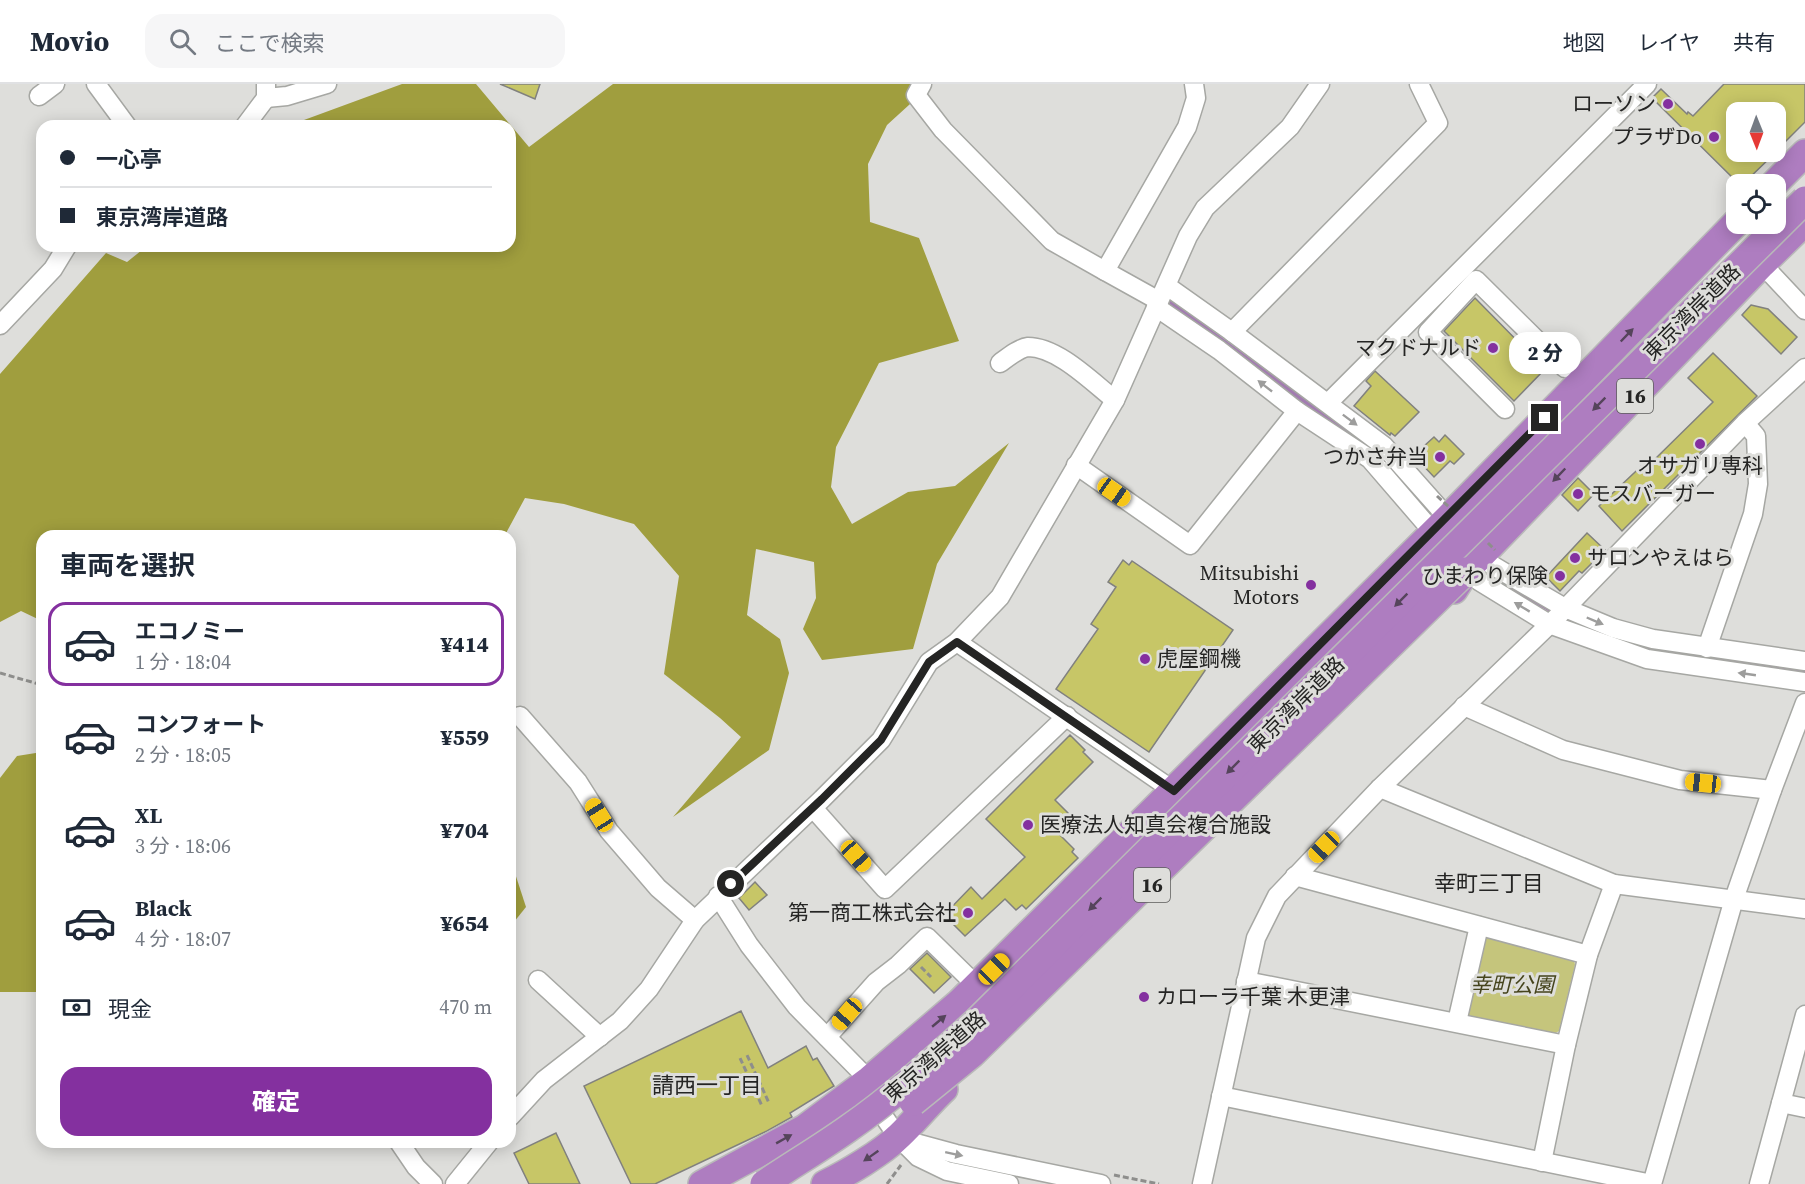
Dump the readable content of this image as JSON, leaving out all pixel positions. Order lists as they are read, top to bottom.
{
  "streets": {
    "highway": ["東京湾岸道路", "16"]
  },
  "crossings": [
    ["東京湾岸道路", "16"]
  ],
  "districts": ["幸町三丁目", "請西一丁目"],
  "parks": ["幸町公園"],
  "places": [
    "ローソン",
    "プラザDo",
    "マクドナルド",
    "オサガリ専科",
    "つかさ弁当",
    "モスバーガー",
    "サロンやえはら",
    "ひまわり保険",
    "Mitsubishi Motors",
    "虎屋鋼機",
    "医療法人知真会複合施設",
    "第一商工株式会社",
    "カローラ千葉 木更津"
  ],
  "north": "bottom",
  "page": {
    "header": "Movio",
    "search": "ここで検索",
    "nav": ["地図", "レイヤ", "共有"],
    "banner": ["一心亭", "東京湾岸道路"],
    "bubble": "2 分",
    "heading": "車両を選択",
    "list": [
      {
        "name": "エコノミー",
        "note": "1 分 · 18:04",
        "value": "¥414"
      },
      {
        "name": "コンフォート",
        "note": "2 分 · 18:05",
        "value": "¥559"
      },
      {
        "name": "XL",
        "note": "3 分 · 18:06",
        "value": "¥704"
      },
      {
        "name": "Black",
        "note": "4 分 · 18:07",
        "value": "¥654"
      }
    ],
    "pay": ["現金", "470 m"],
    "buttons": "確定"
  }
}
